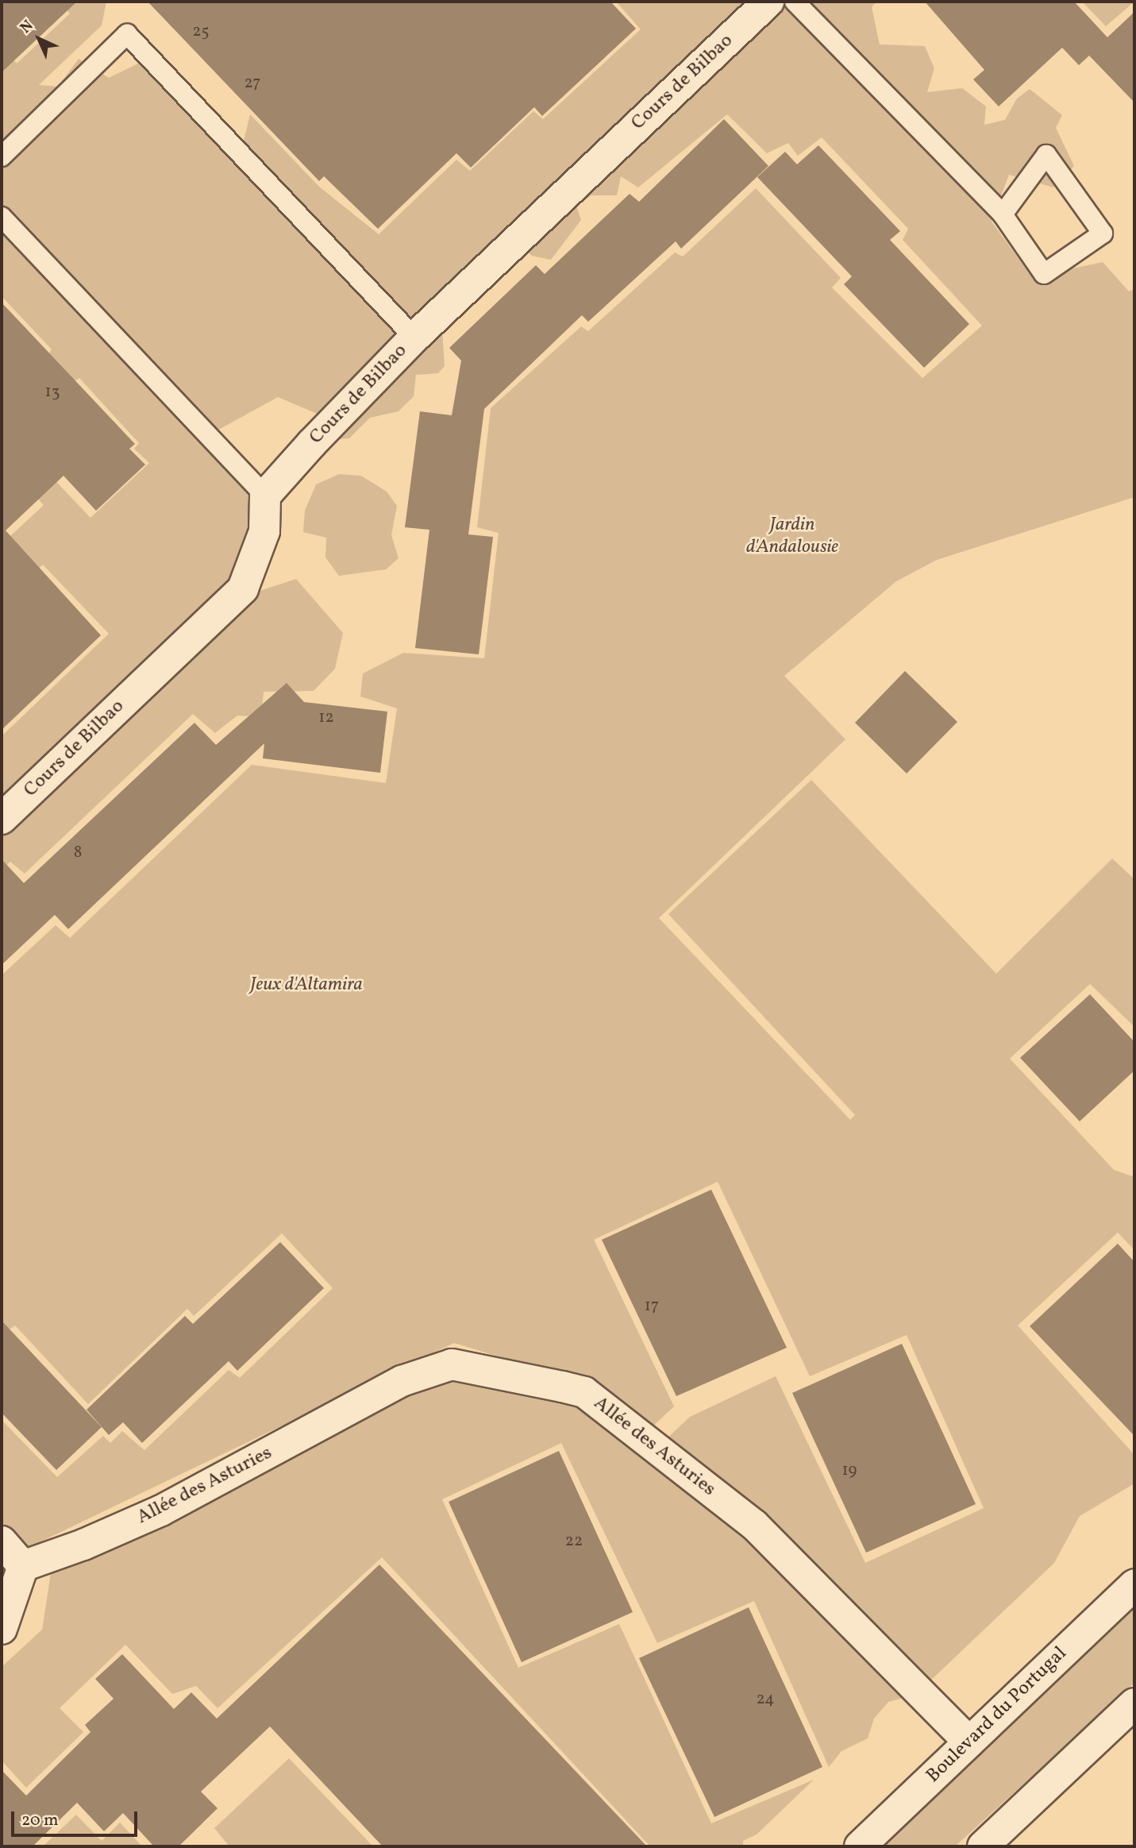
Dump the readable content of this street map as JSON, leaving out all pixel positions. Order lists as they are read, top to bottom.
{
  "streets": {
    "street": ["Cours de Bilbao", "Allée des Asturies", "Boulevard du Portugal"]
  },
  "crossings": [
    ["Allée des Asturies", "Boulevard du Portugal"]
  ],
  "parks": ["Jardin d'Andalousie", "Jeux d'Altamira"],
  "house_numbers": [
    "25",
    "27",
    "13",
    "12",
    "8",
    "17",
    "19",
    "22",
    "24"
  ],
  "scale_bar": "20 m",
  "north": "top left"
}
